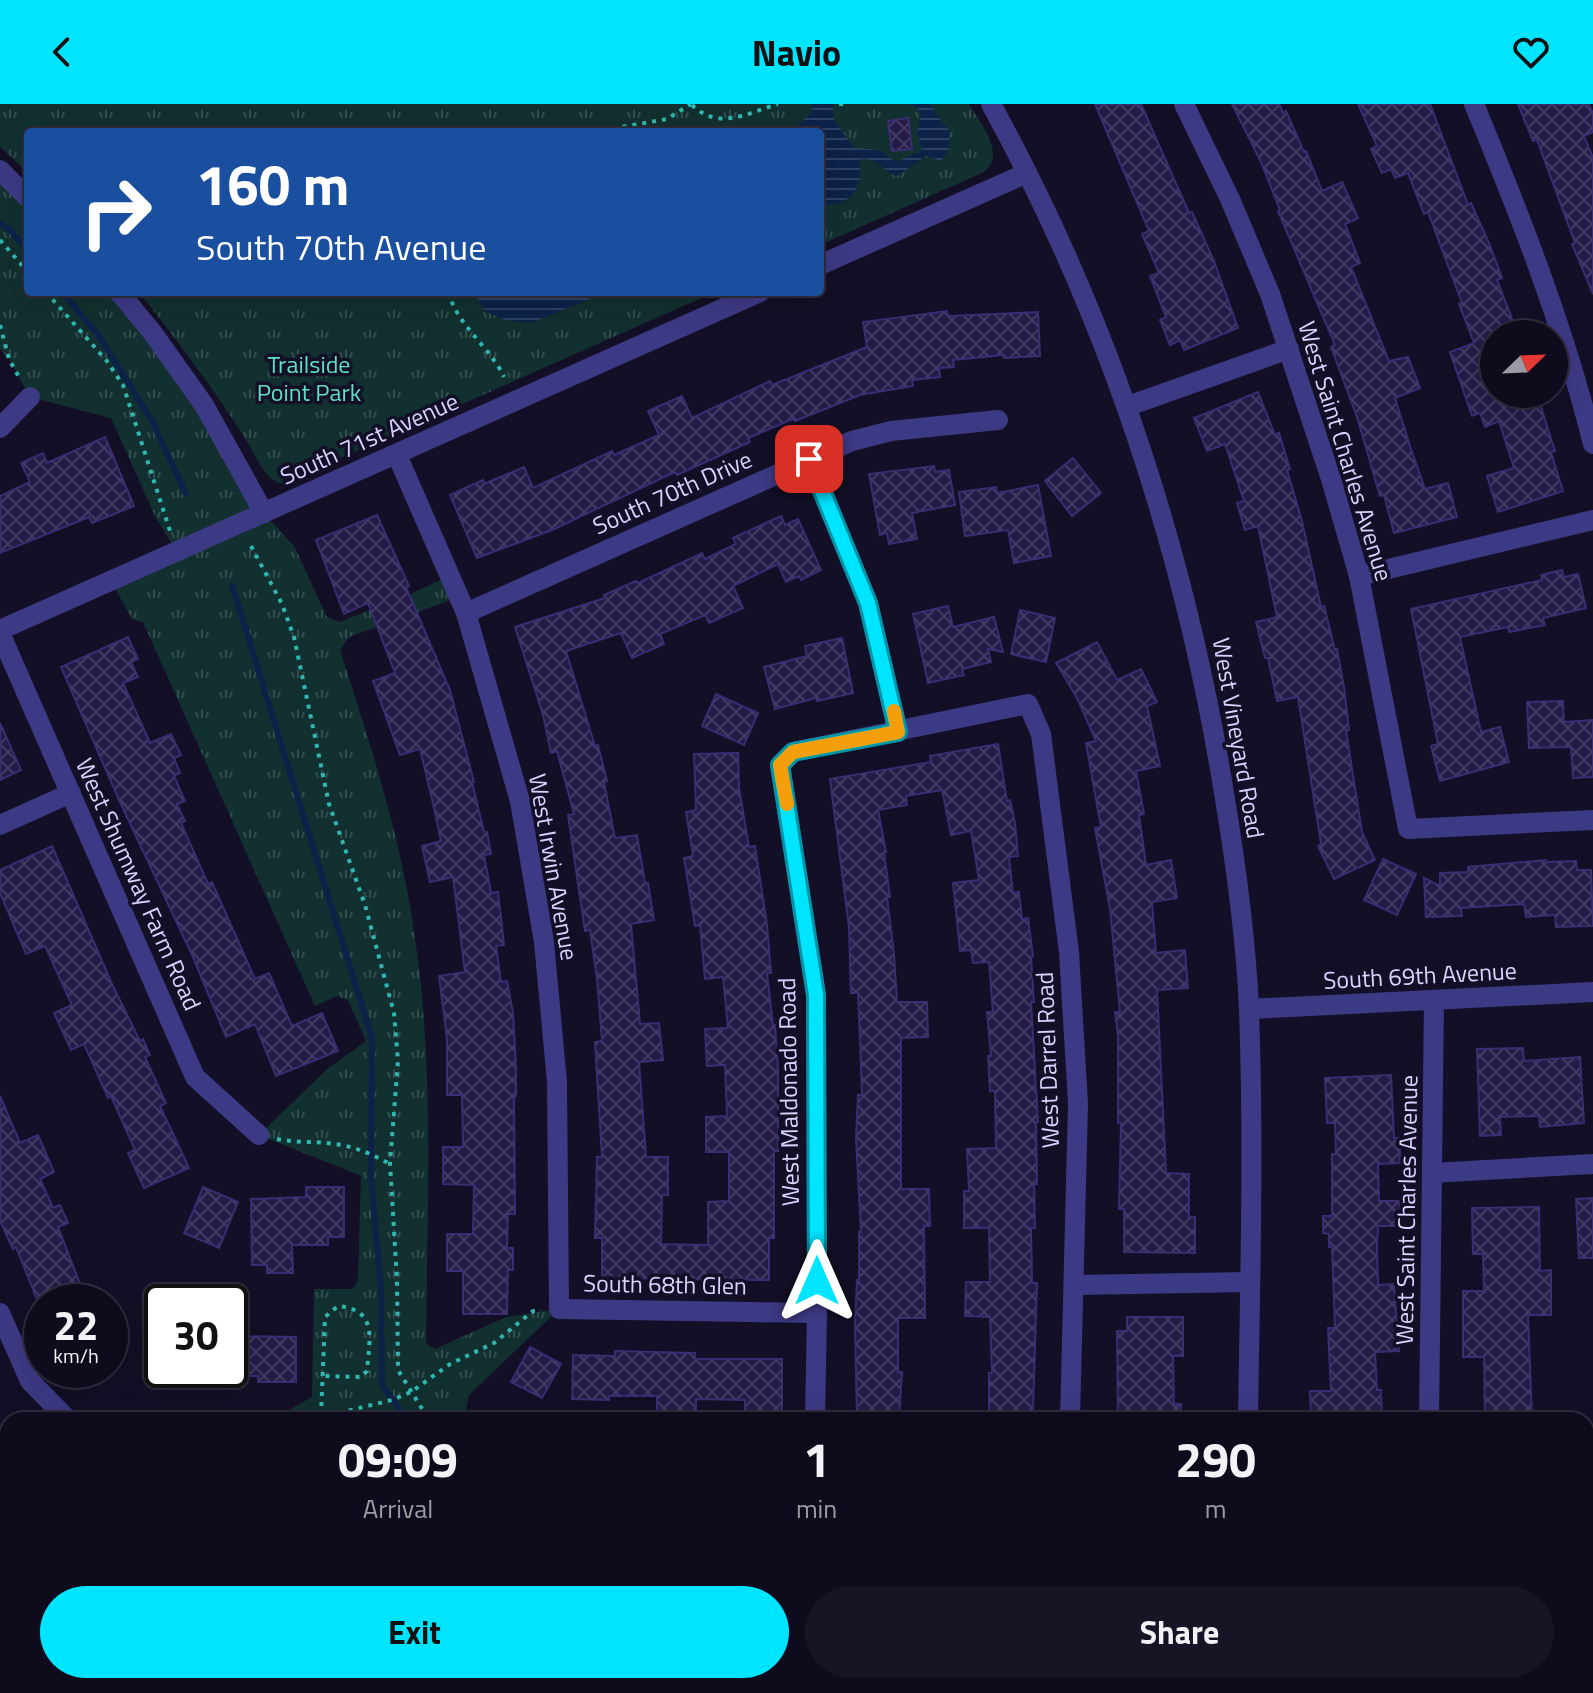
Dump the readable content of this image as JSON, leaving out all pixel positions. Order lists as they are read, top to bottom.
{
  "streets": {
    "street": [
      "South 71st Avenue",
      "West Saint Charles Avenue",
      "South 70th Drive",
      "West Vineyard Road",
      "West Irwin Avenue",
      "West Shumway Farm Road",
      "South 69th Avenue",
      "West Darrel Road",
      "West Maldonado Road",
      "South 68th Glen"
    ]
  },
  "crossings": [
    ["South 71st Avenue", "West Irwin Avenue"],
    ["South 71st Avenue", "West Shumway Farm Road"],
    ["West Saint Charles Avenue", "South 69th Avenue"],
    ["South 70th Drive", "West Irwin Avenue"],
    ["West Vineyard Road", "South 69th Avenue"],
    ["West Irwin Avenue", "South 68th Glen"],
    ["West Darrel Road", "West Maldonado Road"],
    ["West Maldonado Road", "South 68th Glen"]
  ],
  "parks": ["Trailside Point Park"],
  "north": "top right",
  "page": {
    "header": "Navio",
    "turn": ["160 m", "South 70th Avenue"],
    "speed": "22 km/h",
    "limit": "30",
    "eta": [
      "09:09",
      "Arrival",
      "1",
      "min",
      "290",
      "m"
    ],
    "buttons": ["Exit", "Share"]
  }
}
